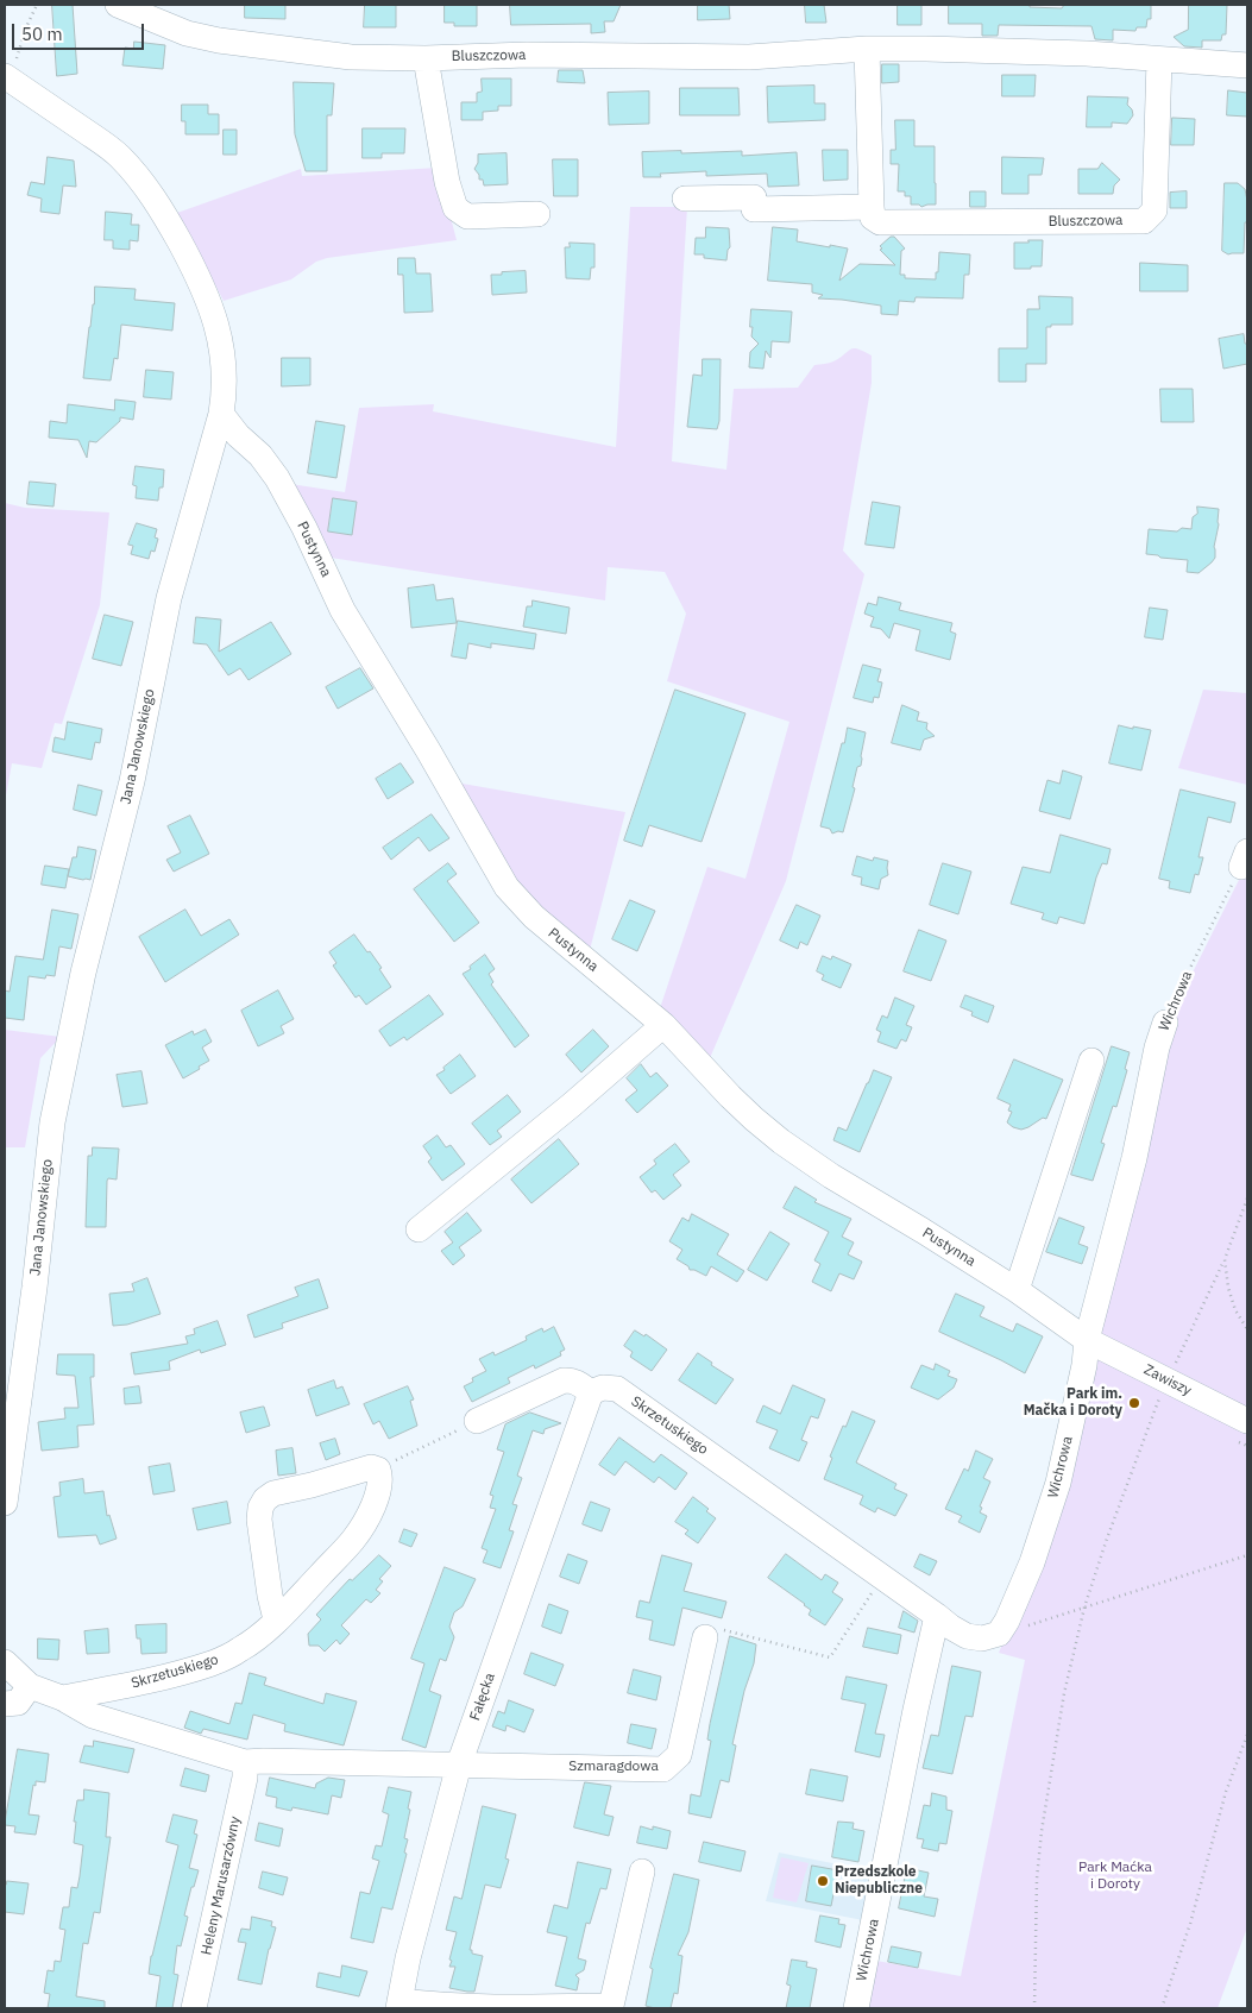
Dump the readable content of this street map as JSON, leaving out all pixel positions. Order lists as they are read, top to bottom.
{
  "streets": {
    "street": [
      "Bluszczowa",
      "Pustynna",
      "Jana Janowskiego",
      "Wichrowa",
      "Zawiszy",
      "Skrzetuskiego",
      "Fałęcka",
      "Szmaragdowa",
      "Heleny Marusarzówny"
    ]
  },
  "crossings": [
    ["Pustynna", "Jana Janowskiego"],
    ["Pustynna", "Wichrowa"],
    ["Pustynna", "Zawiszy"],
    ["Wichrowa", "Zawiszy"],
    ["Wichrowa", "Skrzetuskiego"],
    ["Skrzetuskiego", "Fałęcka"],
    ["Fałęcka", "Szmaragdowa"]
  ],
  "parks": ["Park Maćka i Doroty"],
  "places": ["Park im. Mačka i Doroty", "Przedszkole Niepubliczne"],
  "scale_bar": "50 m"
}
